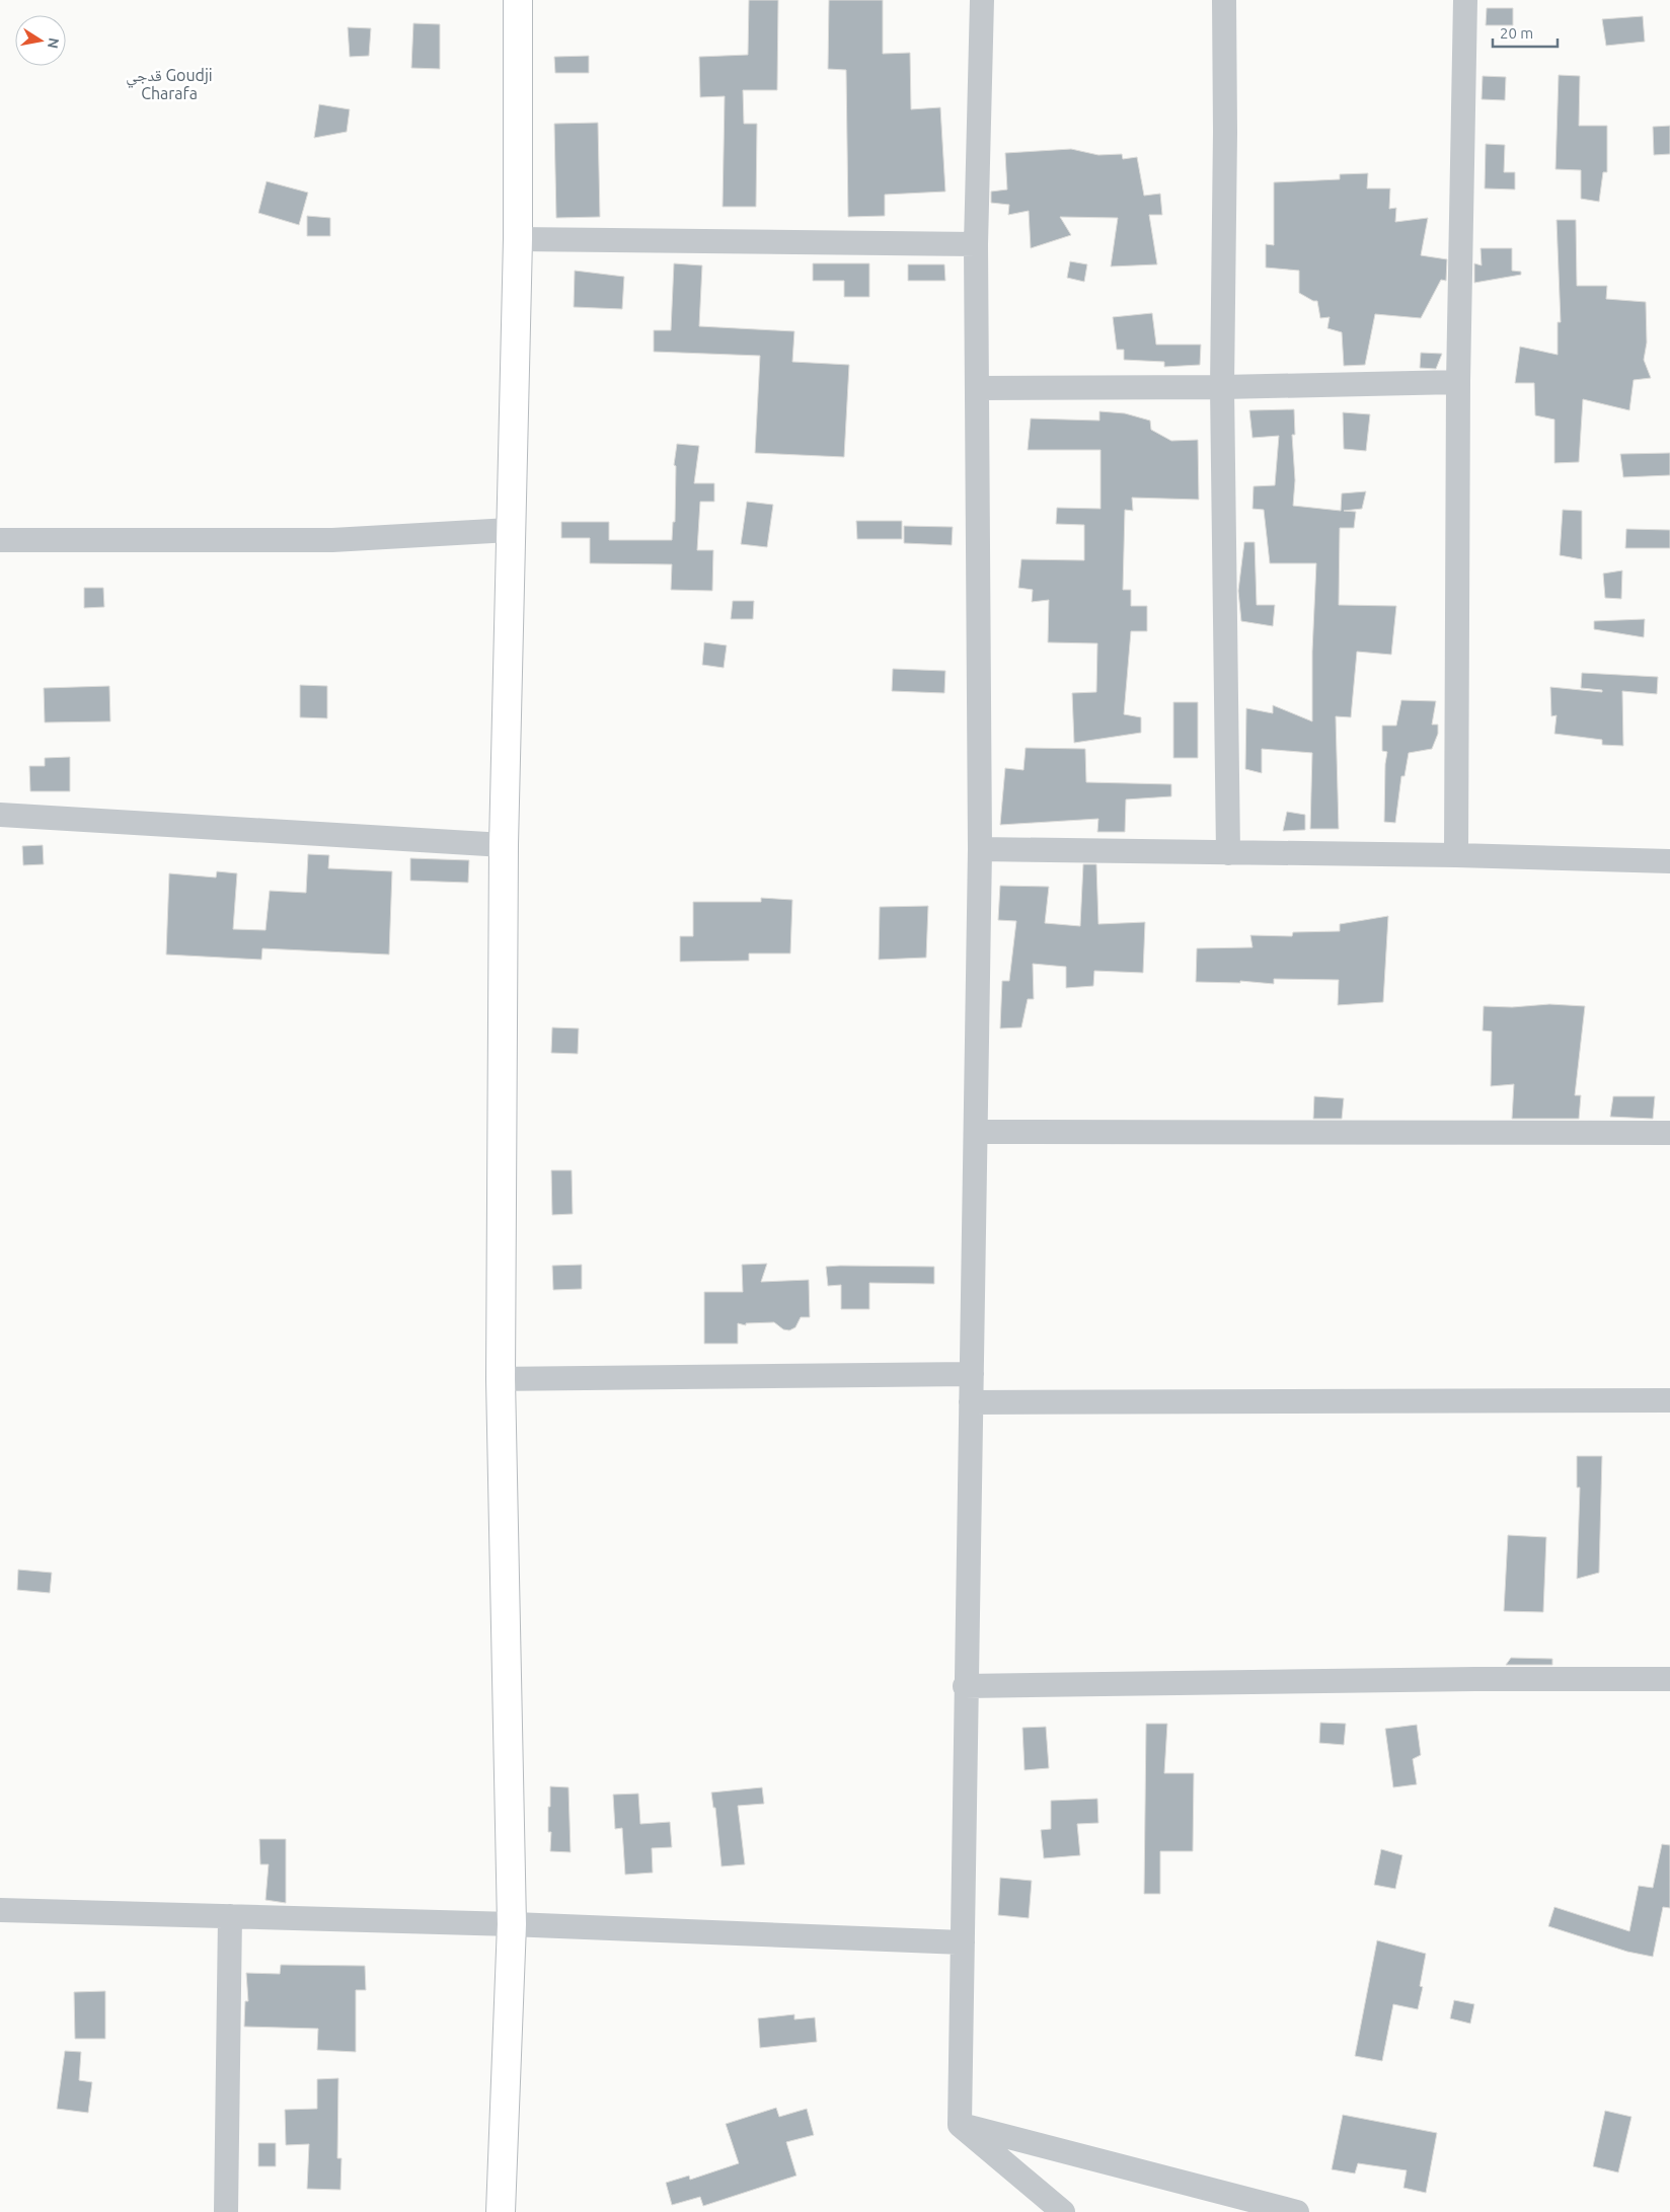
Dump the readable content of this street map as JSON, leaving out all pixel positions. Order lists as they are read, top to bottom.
{
  "districts": ["قدجي Goudji Charafa"],
  "scale_bar": "20 m",
  "north": "right"
}
